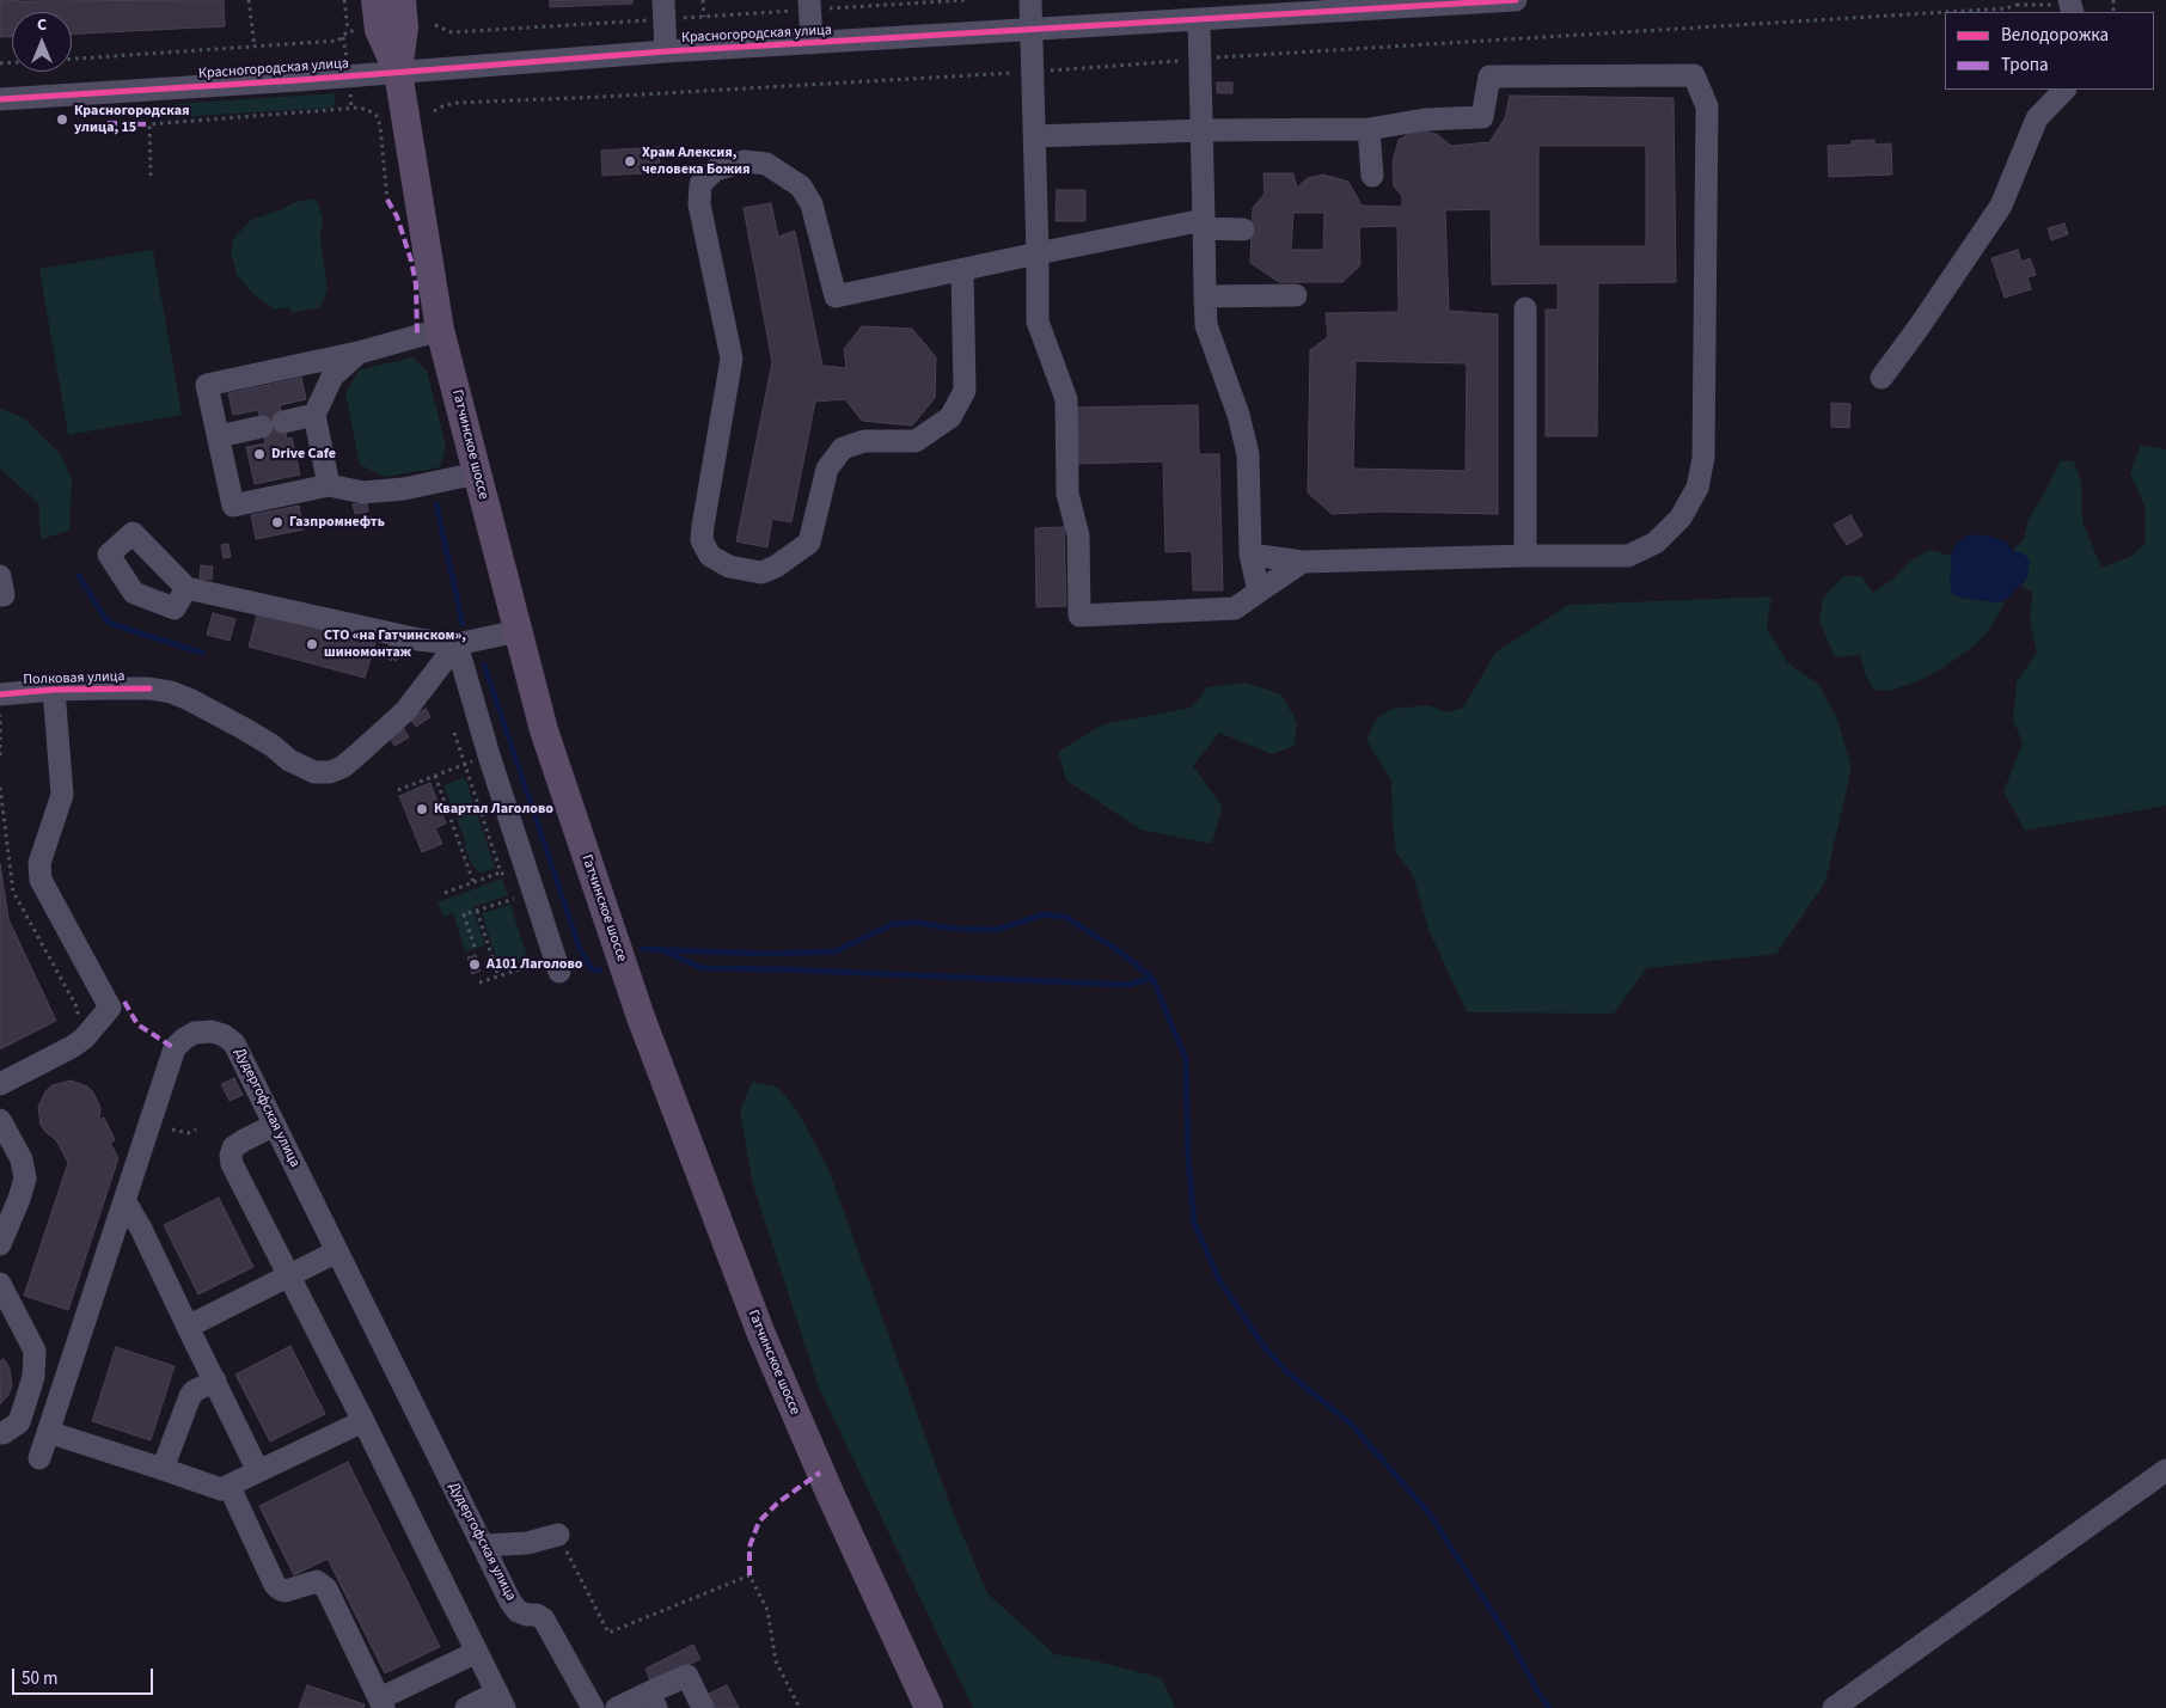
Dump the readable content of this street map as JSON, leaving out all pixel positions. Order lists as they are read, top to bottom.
{
  "streets": {
    "main road": ["Гатчинское шоссе"],
    "street": ["Красногородская улица", "Полковая улица", "Дудергофская улица"]
  },
  "crossings": [
    ["Красногородская улица", "Гатчинское шоссе"]
  ],
  "places": [
    "Красногородская улица, 15",
    "Храм Алексия, человека Божия",
    "Drive Cafe",
    "Газпромнефть",
    "СТО «на Гатчинском», шиномонтаж",
    "Квартал Лаголово",
    "А101 Лаголово"
  ],
  "legend": ["Велодорожка", "Тропа"],
  "scale_bar": "50 m",
  "north": "top"
}
